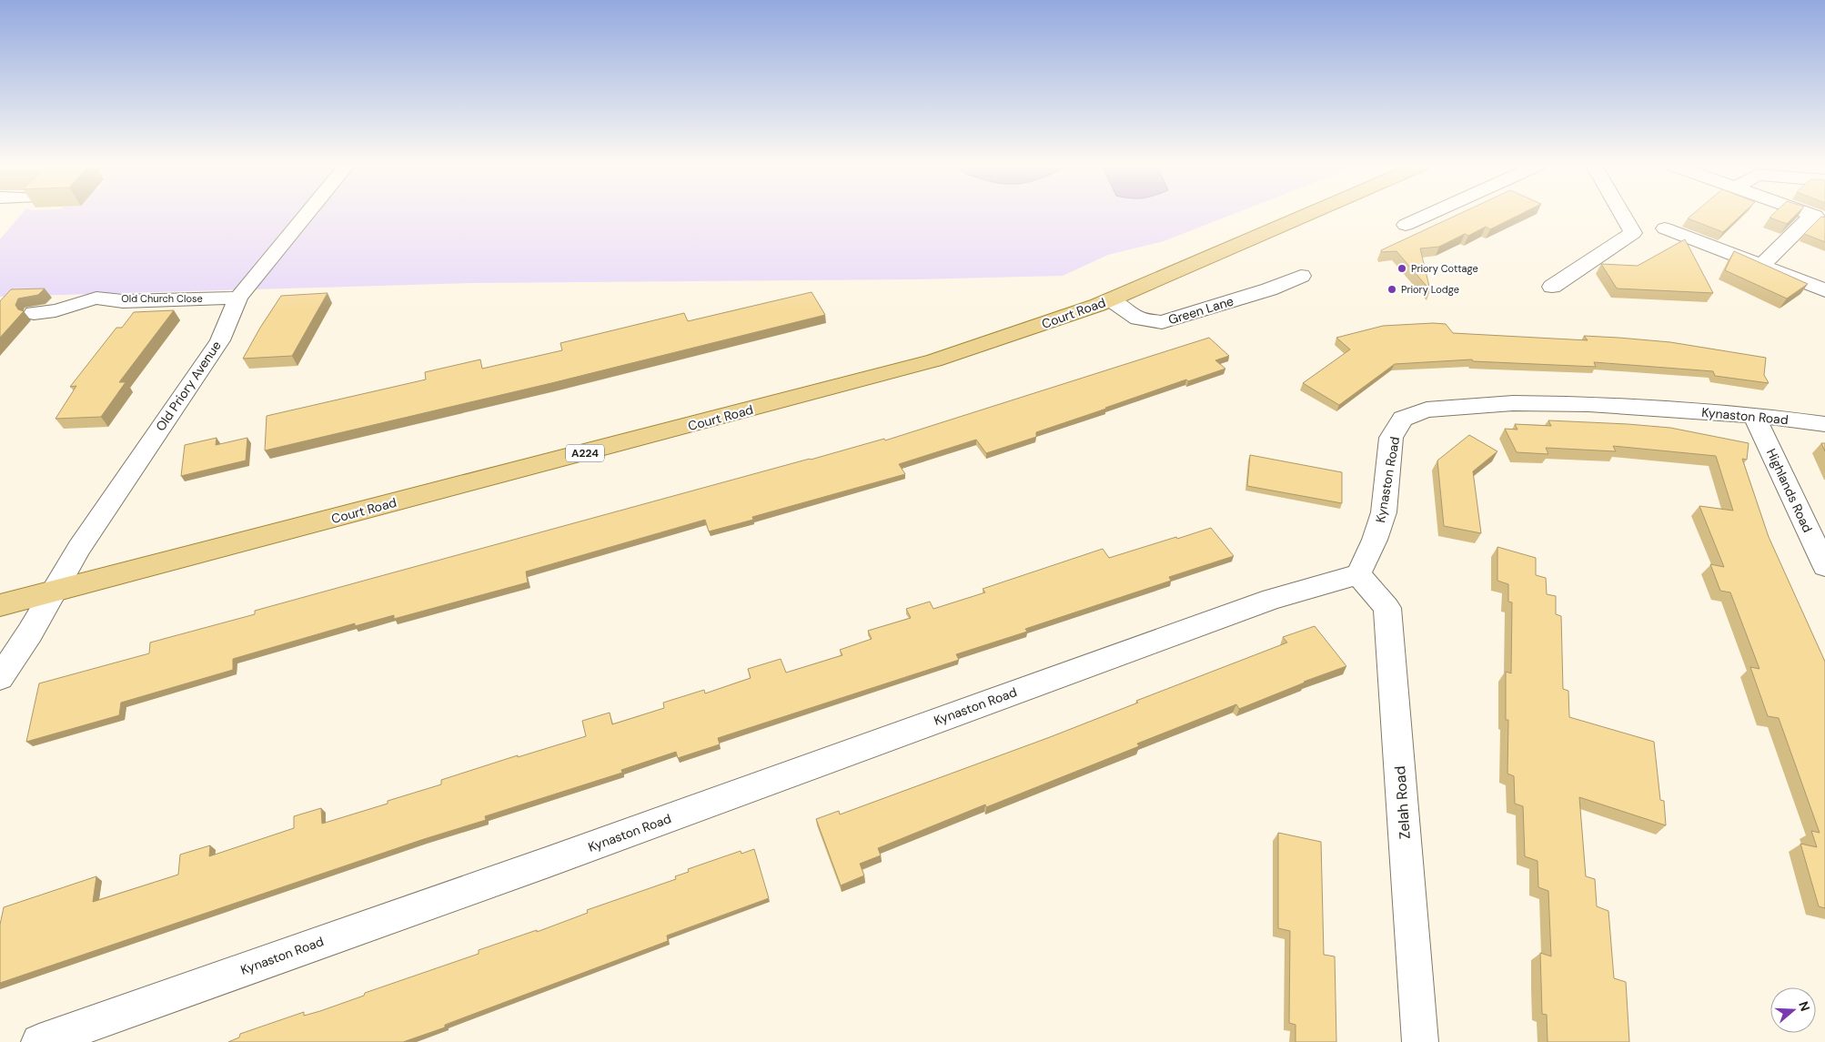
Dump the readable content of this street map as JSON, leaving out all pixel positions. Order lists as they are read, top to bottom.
{
  "streets": {
    "main road": ["Court Road", "A224"],
    "street": [
      "Old Church Close",
      "Green Lane",
      "Old Priory Avenue",
      "Kynaston Road",
      "Highlands Road",
      "Zelah Road"
    ]
  },
  "crossings": [
    ["Old Church Close", "Old Priory Avenue"],
    ["Green Lane", "Court Road"],
    ["Court Road", "Old Priory Avenue"],
    ["Kynaston Road", "Highlands Road"],
    ["Kynaston Road", "Zelah Road"]
  ],
  "places": ["Priory Cottage", "Priory Lodge"],
  "north": "right"
}
